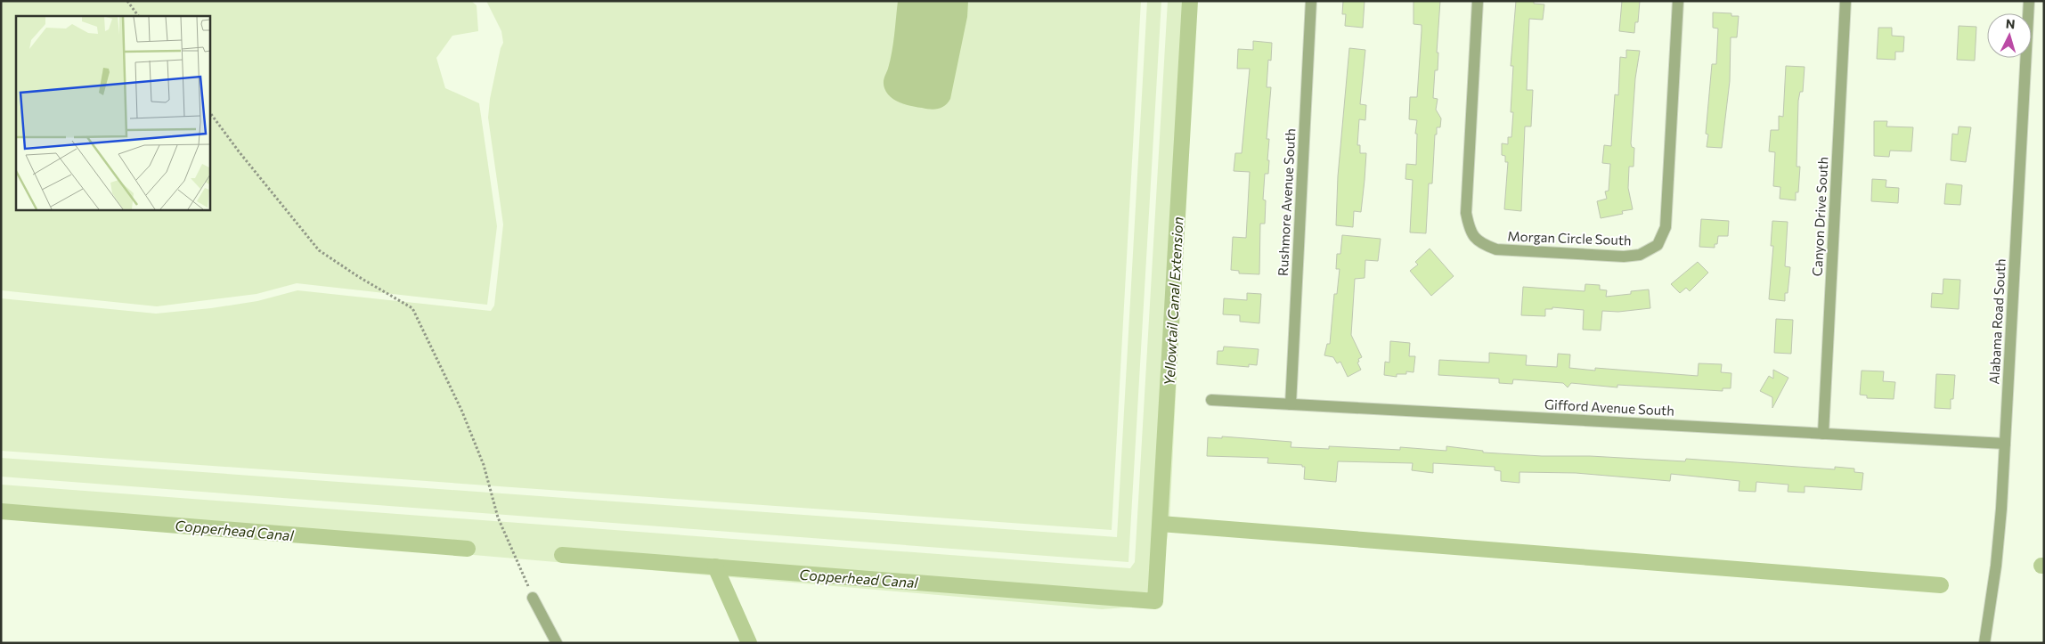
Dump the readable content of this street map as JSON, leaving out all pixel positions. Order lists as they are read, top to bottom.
{
  "streets": {
    "street": [
      "Rushmore Avenue South",
      "Canyon Drive South",
      "Morgan Circle South",
      "Alabama Road South",
      "Gifford Avenue South"
    ]
  },
  "crossings": [
    ["Rushmore Avenue South", "Gifford Avenue South"],
    ["Canyon Drive South", "Gifford Avenue South"],
    ["Alabama Road South", "Gifford Avenue South"]
  ],
  "water": ["Yellowtail Canal Extension", "Copperhead Canal"],
  "north": "top"
}
